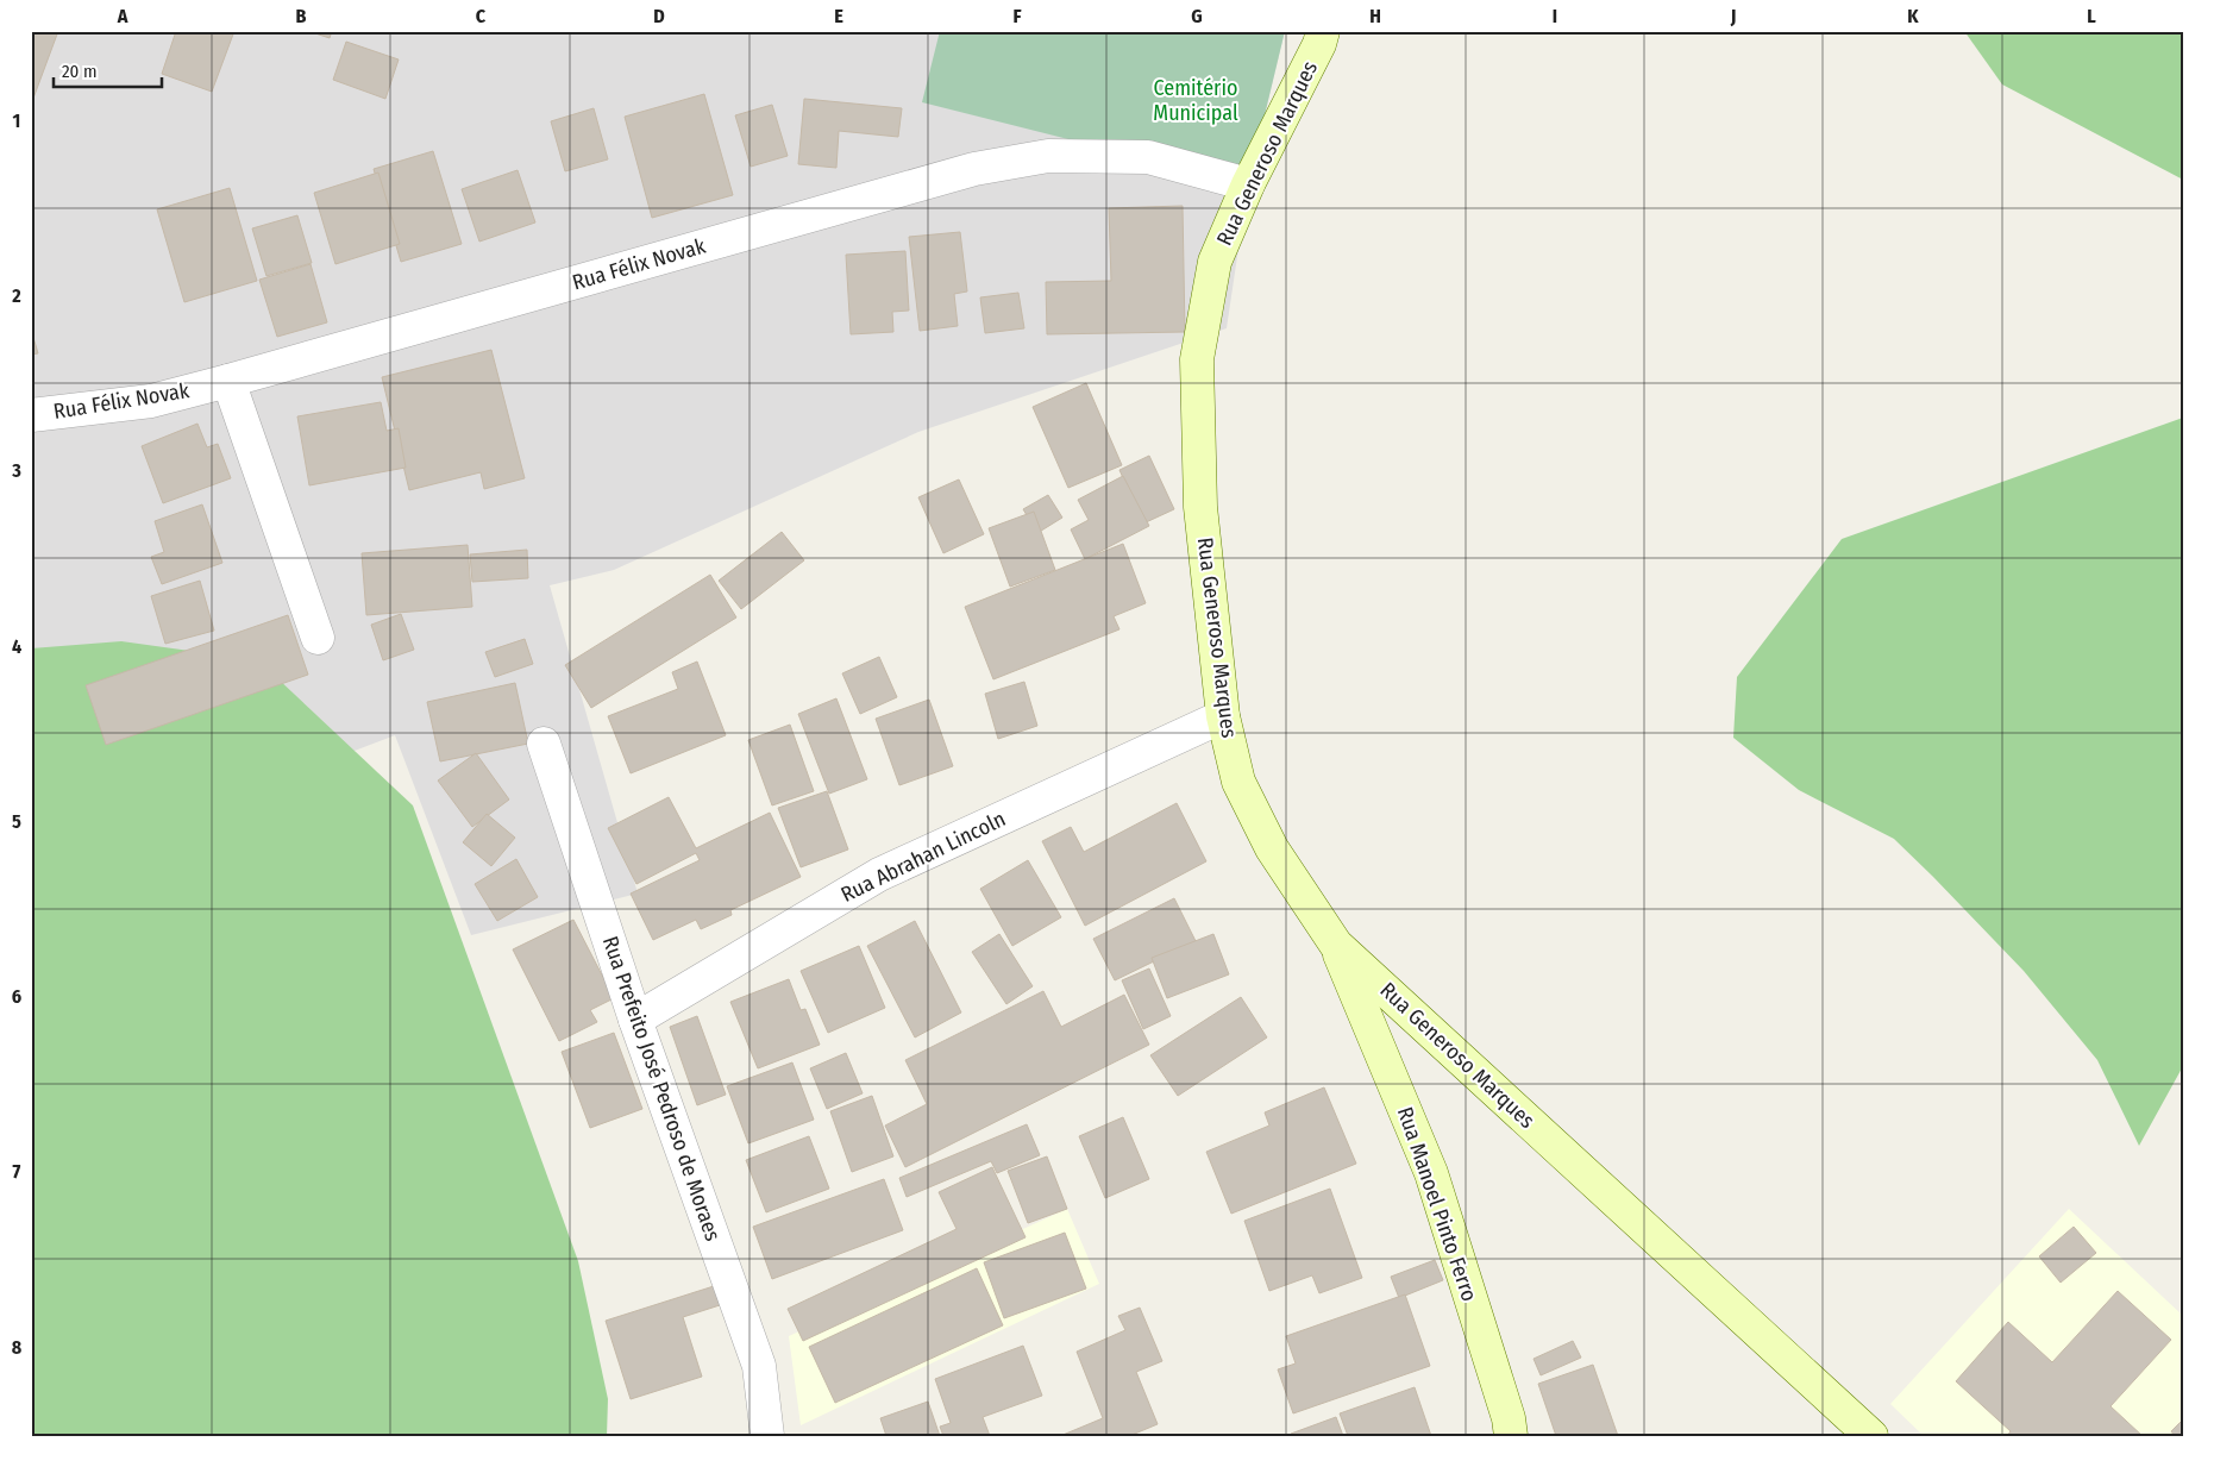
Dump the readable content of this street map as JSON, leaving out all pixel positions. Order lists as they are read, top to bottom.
{
  "streets": {
    "street": [
      "Rua Generoso Marques",
      "Rua Félix Novak",
      "Rua Abrahan Lincoln",
      "Rua Prefeito José Pedroso de Moraes",
      "Rua Manoel Pinto Ferro"
    ]
  },
  "crossings": [
    ["Rua Generoso Marques", "Rua Félix Novak"],
    ["Rua Generoso Marques", "Rua Abrahan Lincoln"],
    ["Rua Generoso Marques", "Rua Manoel Pinto Ferro"],
    ["Rua Abrahan Lincoln", "Rua Prefeito José Pedroso de Moraes"]
  ],
  "parks": ["Cemitério Municipal"],
  "scale_bar": "20 m",
  "grid": {
    "columns": [
      "A",
      "B",
      "C",
      "D",
      "E",
      "F",
      "G",
      "H",
      "I",
      "J",
      "K",
      "L"
    ],
    "rows": [
      "1",
      "2",
      "3",
      "4",
      "5",
      "6",
      "7",
      "8"
    ]
  }
}
